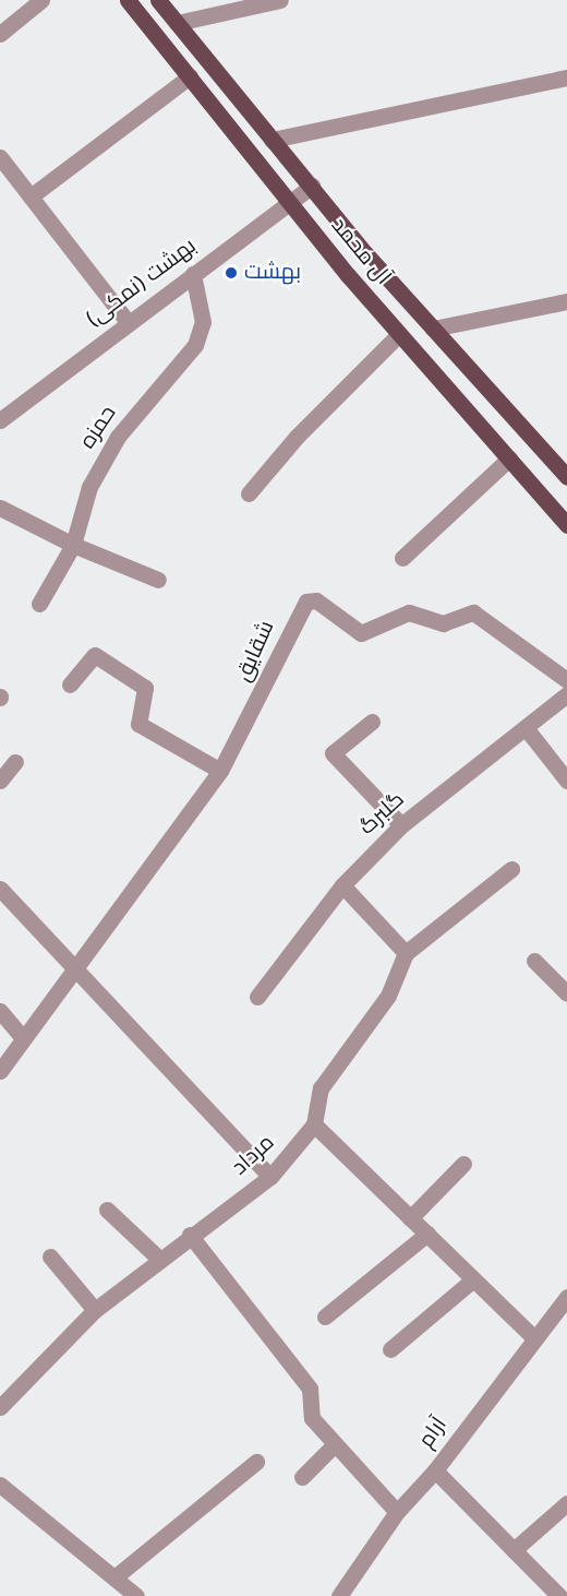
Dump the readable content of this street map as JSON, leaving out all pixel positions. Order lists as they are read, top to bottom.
{
  "streets": {
    "main road": ["آل محمد"],
    "street": [
      "بهشت (نمکی)",
      "حمزه",
      "شقایق",
      "گلبرگ",
      "مرداد",
      "آرام"
    ]
  },
  "crossings": [
    ["آل محمد", "بهشت (نمکی)"],
    ["بهشت (نمکی)", "حمزه"]
  ],
  "places": ["بهشت"]
}
